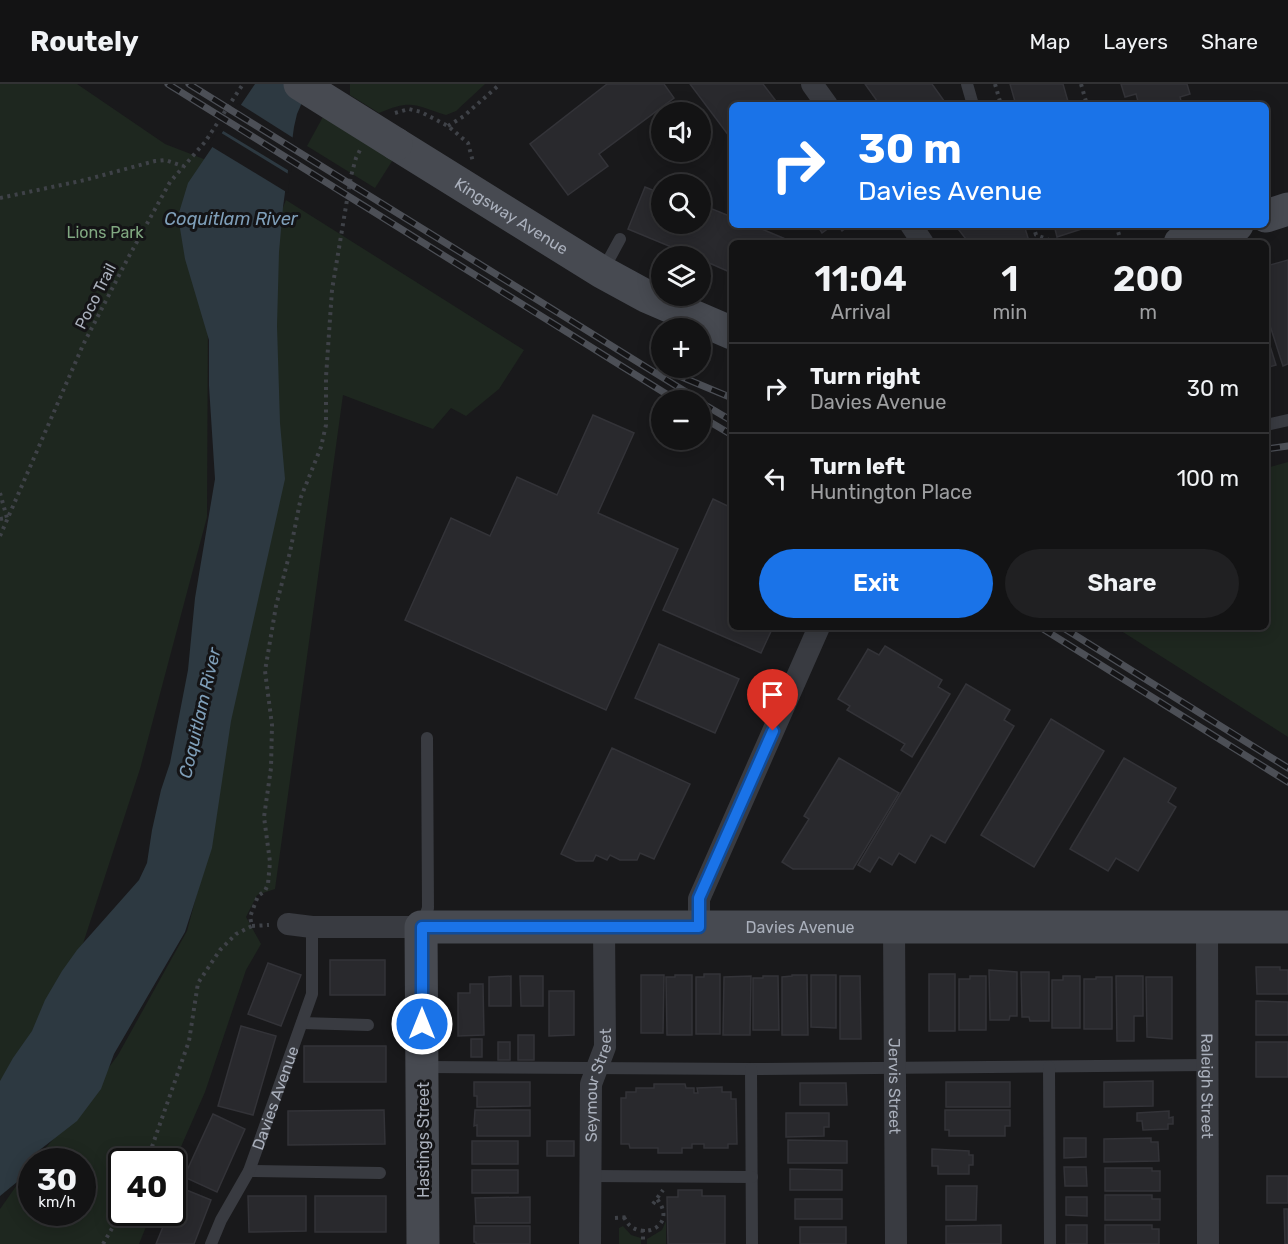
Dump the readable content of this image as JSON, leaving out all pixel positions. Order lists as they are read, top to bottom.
{
  "streets": {
    "street": [
      "Kingsway Avenue",
      "Davies Avenue",
      "Raleigh Street",
      "Seymour Street",
      "Jervis Street",
      "Hastings Street"
    ],
    "path": ["Poco Trail"]
  },
  "crossings": [
    ["Davies Avenue", "Raleigh Street"],
    ["Davies Avenue", "Seymour Street"],
    ["Davies Avenue", "Jervis Street"],
    ["Davies Avenue", "Hastings Street"]
  ],
  "water": ["Coquitlam River"],
  "parks": ["Lions Park"],
  "page": {
    "header": "Routely",
    "nav": ["Map", "Layers", "Share"],
    "map_buttons": ["+", "−"],
    "turn": ["30 m", "Davies Avenue"],
    "eta": [
      "11:04",
      "Arrival",
      "1",
      "min",
      "200",
      "m"
    ],
    "list": [
      {
        "name": "Turn right",
        "note": "Davies Avenue",
        "value": "30 m"
      },
      {
        "name": "Turn left",
        "note": "Huntington Place",
        "value": "100 m"
      }
    ],
    "buttons": ["Exit", "Share"],
    "speed": "30 km/h",
    "limit": "40"
  }
}
